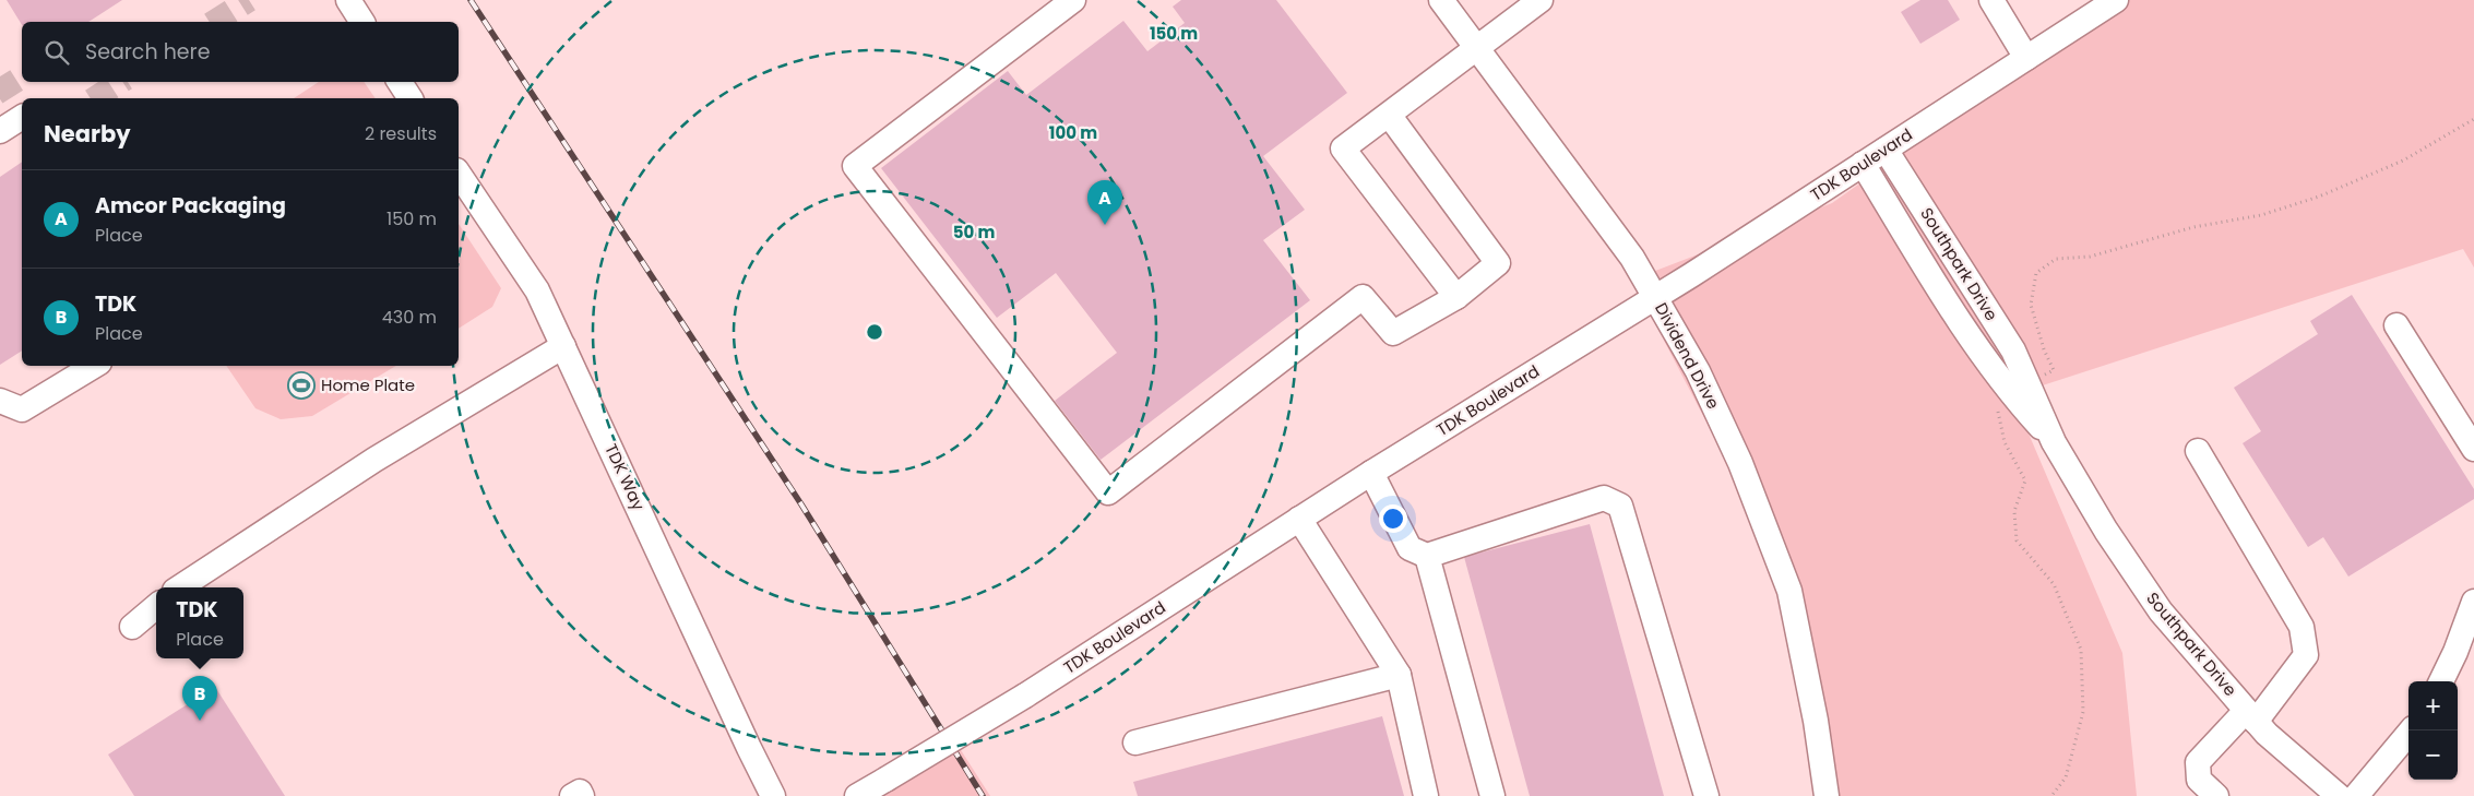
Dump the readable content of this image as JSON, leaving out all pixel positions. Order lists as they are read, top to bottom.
{
  "streets": {
    "street": [
      "TDK Boulevard",
      "Southpark Drive",
      "Dividend Drive",
      "TDK Way"
    ]
  },
  "crossings": [
    ["TDK Boulevard", "Southpark Drive"],
    ["TDK Boulevard", "Dividend Drive"]
  ],
  "places": {
    "sports": ["Home Plate"]
  },
  "page": {
    "search": "Search here",
    "heading": ["Nearby", "2 results"],
    "list": [
      {
        "mark": "A",
        "name": "Amcor Packaging",
        "note": "Place",
        "value": "150 m"
      },
      {
        "mark": "B",
        "name": "TDK",
        "note": "Place",
        "value": "430 m"
      }
    ],
    "pins": ["A", "B"],
    "popup": ["TDK", "Place"],
    "map_buttons": ["+", "−"]
  },
  "rings": ["150 m", "100 m", "50 m"]
}
